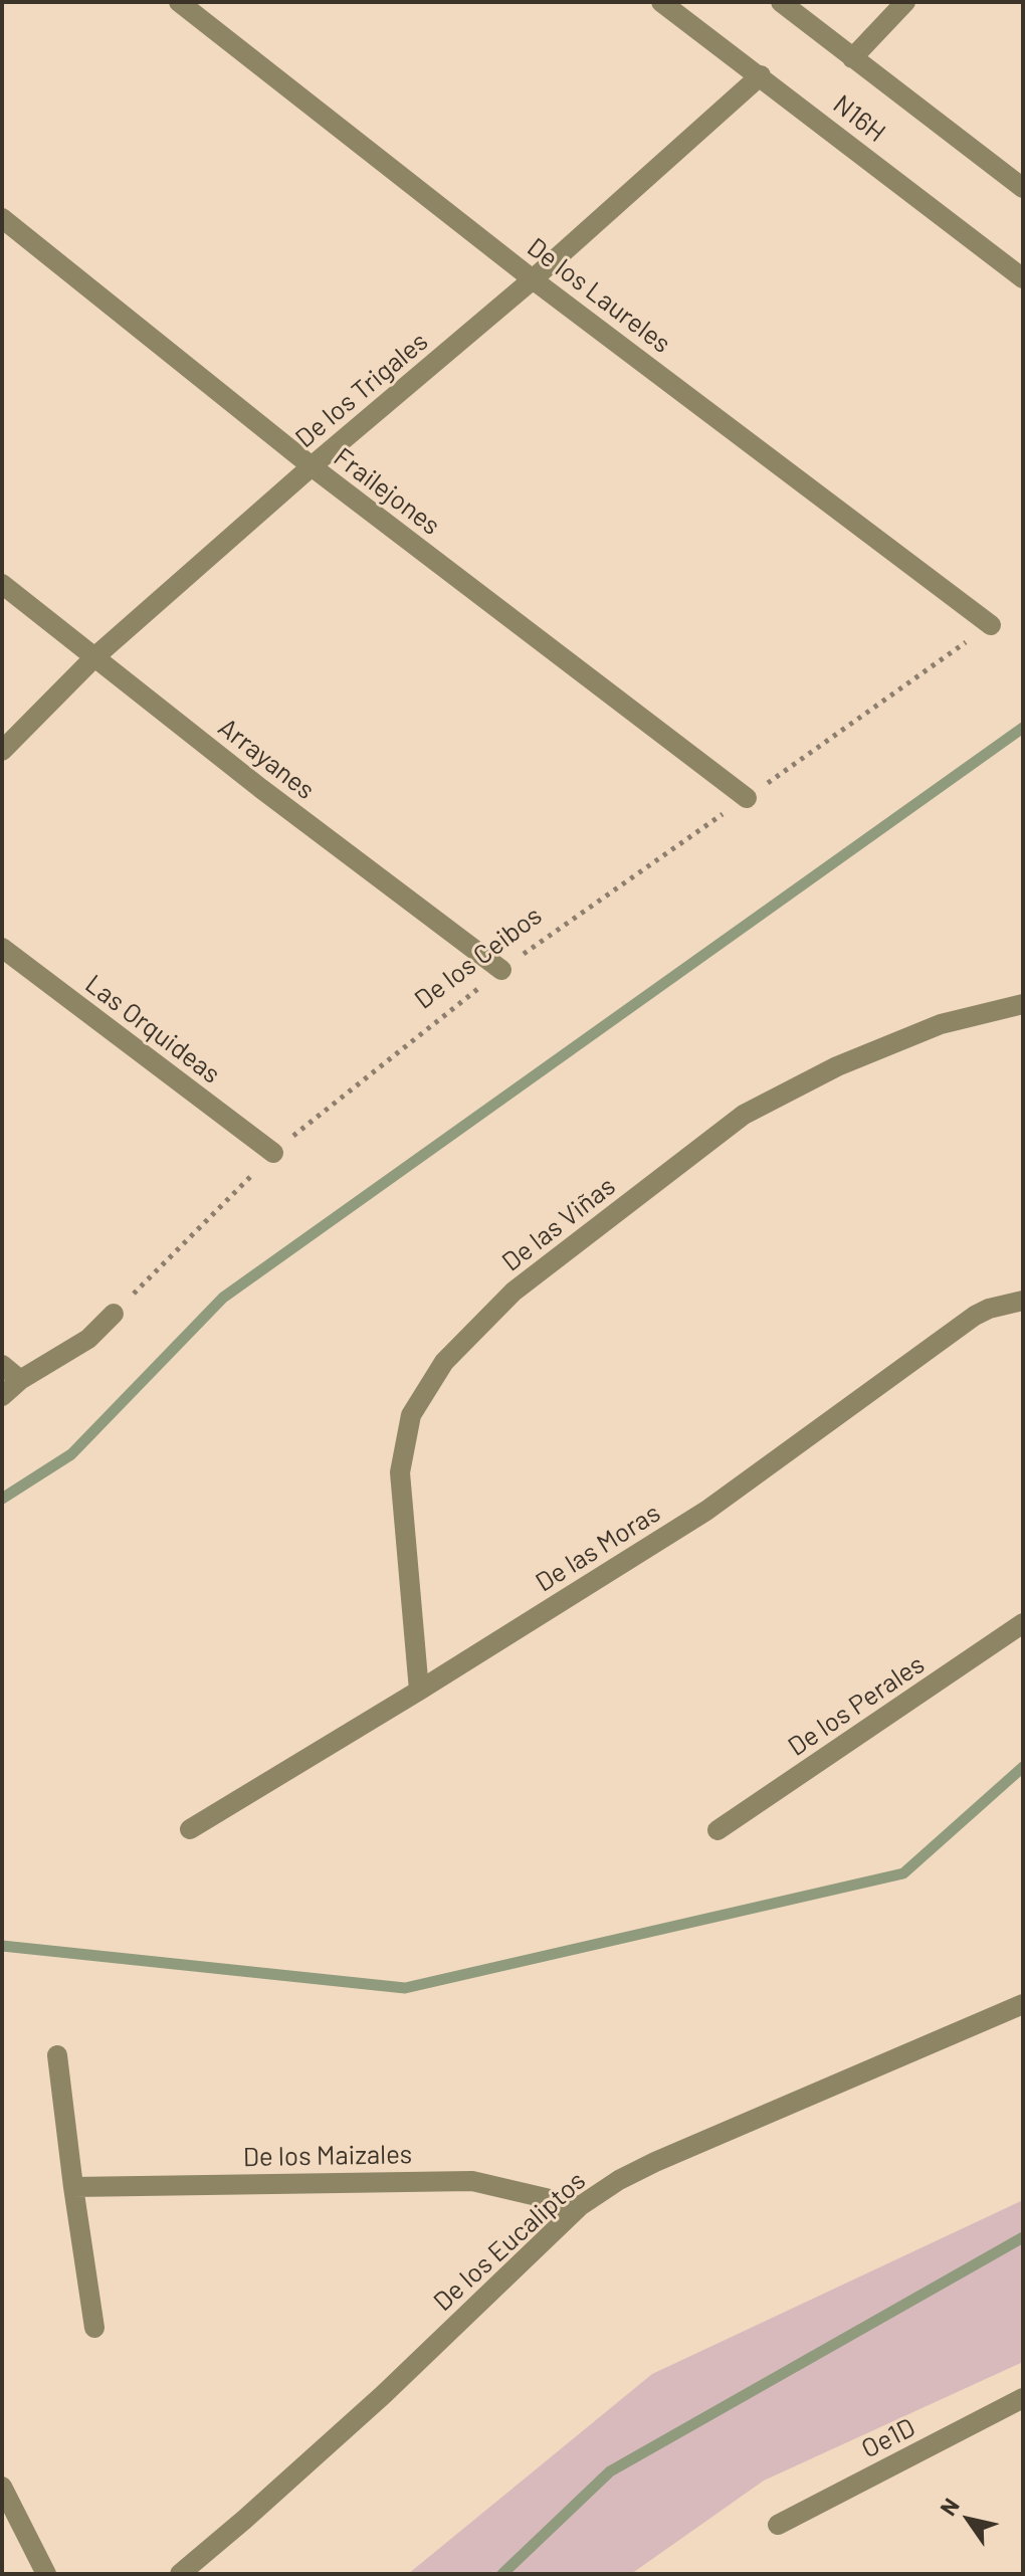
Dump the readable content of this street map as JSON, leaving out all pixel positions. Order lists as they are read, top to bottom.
{
  "streets": {
    "street": [
      "N16H",
      "De los Laureles",
      "De los Trigales",
      "Frailejones",
      "Arrayanes",
      "Las Orquideas",
      "De las Viñas",
      "De las Moras",
      "De los Perales",
      "De los Maizales",
      "De los Eucaliptos",
      "Oe1D"
    ],
    "path": ["De los Ceibos"]
  },
  "crossings": [
    ["N16H", "De los Trigales"],
    ["De los Laureles", "De los Trigales"],
    ["De los Laureles", "De los Ceibos"],
    ["De los Trigales", "Frailejones"],
    ["De los Trigales", "Arrayanes"],
    ["Frailejones", "De los Ceibos"],
    ["Arrayanes", "De los Ceibos"],
    ["De los Ceibos", "Las Orquideas"],
    ["De las Viñas", "De las Moras"],
    ["De los Maizales", "De los Eucaliptos"]
  ],
  "north": "top left"
}
